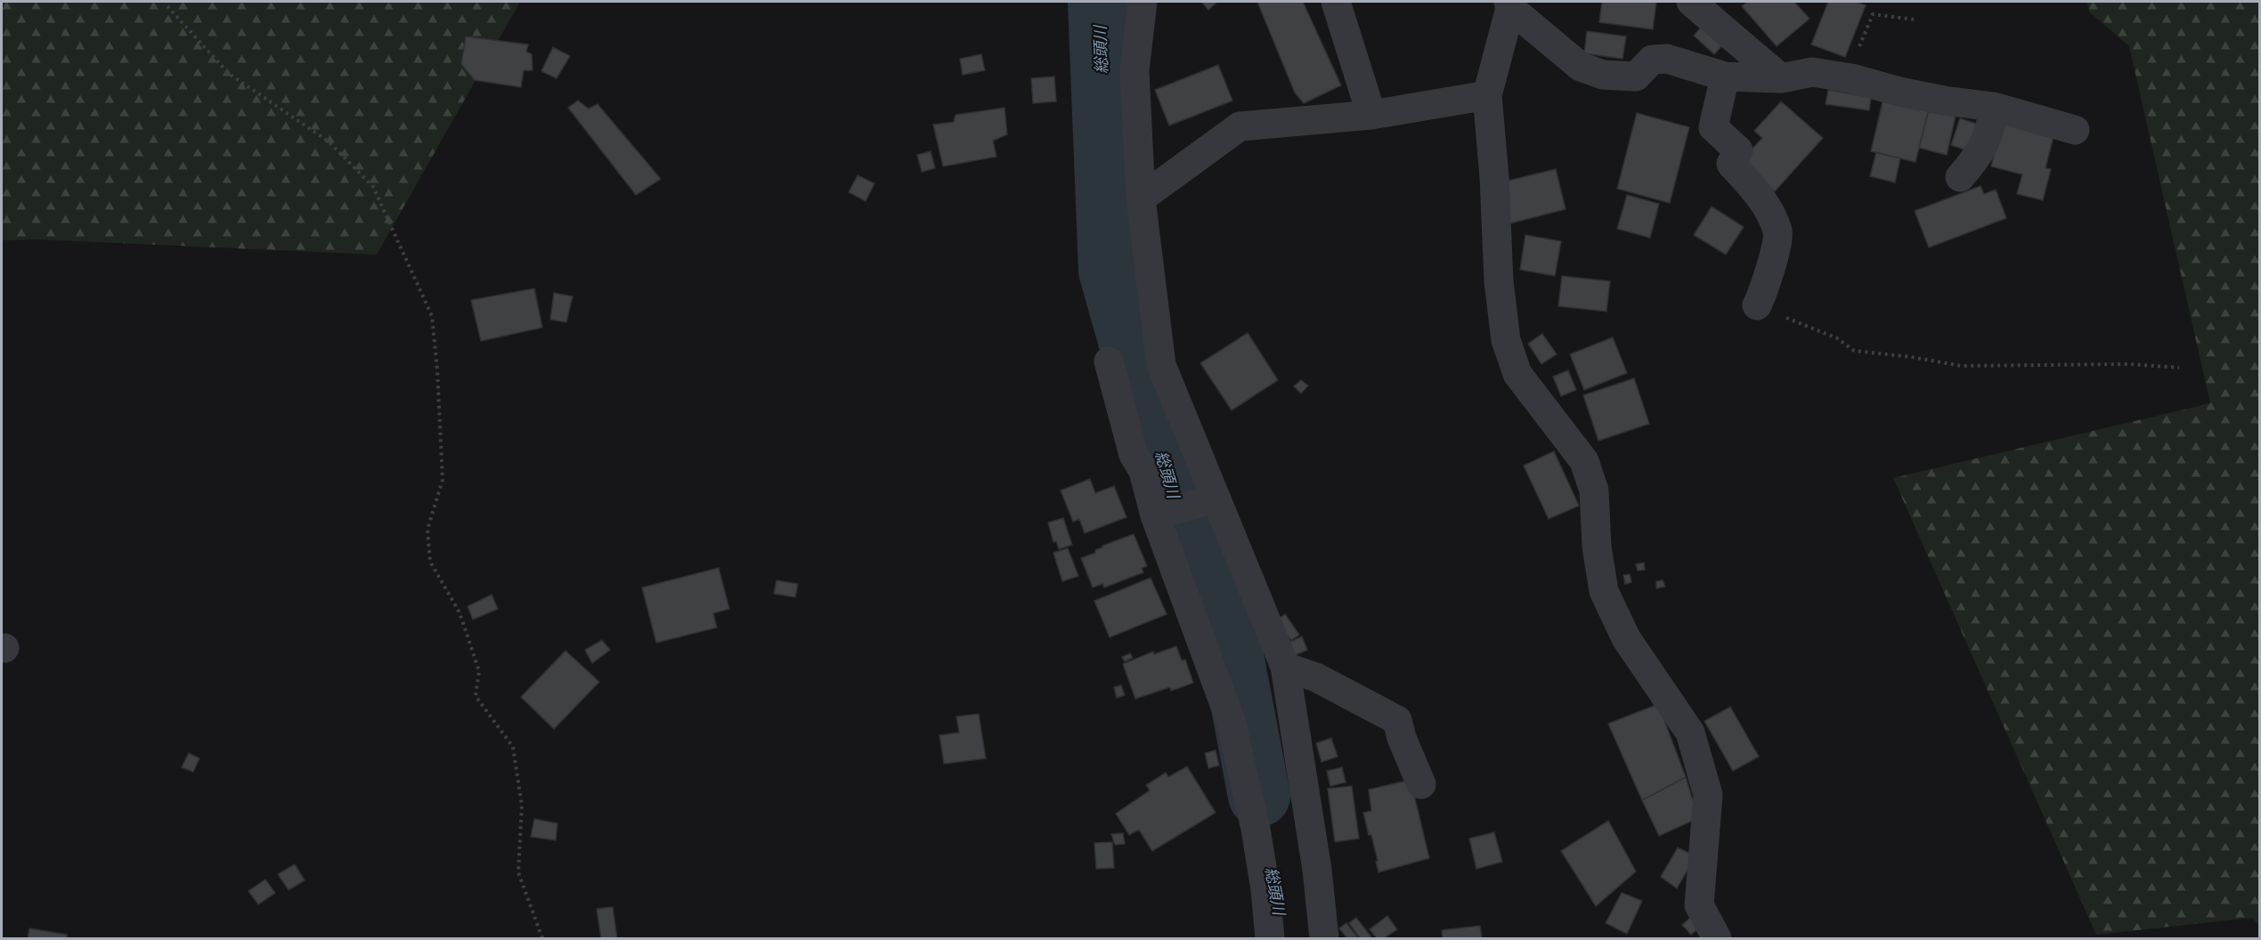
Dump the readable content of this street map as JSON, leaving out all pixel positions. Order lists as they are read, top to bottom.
{
  "water": ["総頭川"]
}
